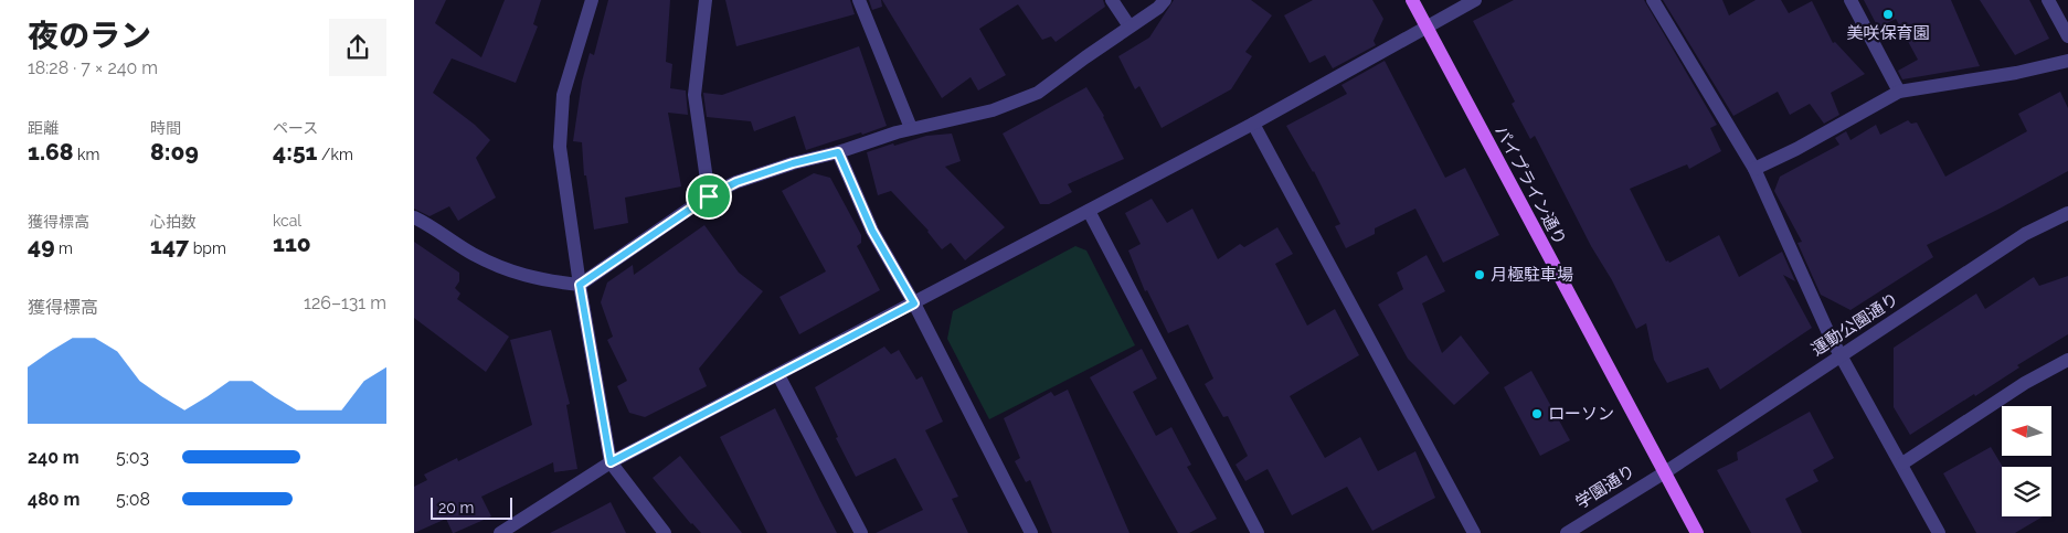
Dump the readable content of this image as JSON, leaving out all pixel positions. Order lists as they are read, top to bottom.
{
  "streets": {
    "main road": ["パイプライン通り"],
    "street": ["運動公園通り", "学園通り"]
  },
  "crossings": [
    ["パイプライン通り", "運動公園通り"],
    ["パイプライン通り", "学園通り"],
    ["運動公園通り", "学園通り"]
  ],
  "places": ["美咲保育園", "月極駐車場", "ローソン"],
  "scale_bar": "20 m",
  "north": "left",
  "page": {
    "heading": ["夜のラン", "18:28 · 7 × 240 m"],
    "stats": [
      ["距離", "1.68 km"],
      ["時間", "8:09"],
      ["ペース", "4:51 /km"],
      ["獲得標高", "49 m"],
      ["心拍数", "147 bpm"],
      ["kcal", "110"]
    ],
    "chart": ["獲得標高", "126–131 m"],
    "list": [
      {
        "name": "240 m",
        "note": "5:03"
      },
      {
        "name": "480 m",
        "note": "5:08"
      }
    ],
    "scale": "20 m"
  }
}
